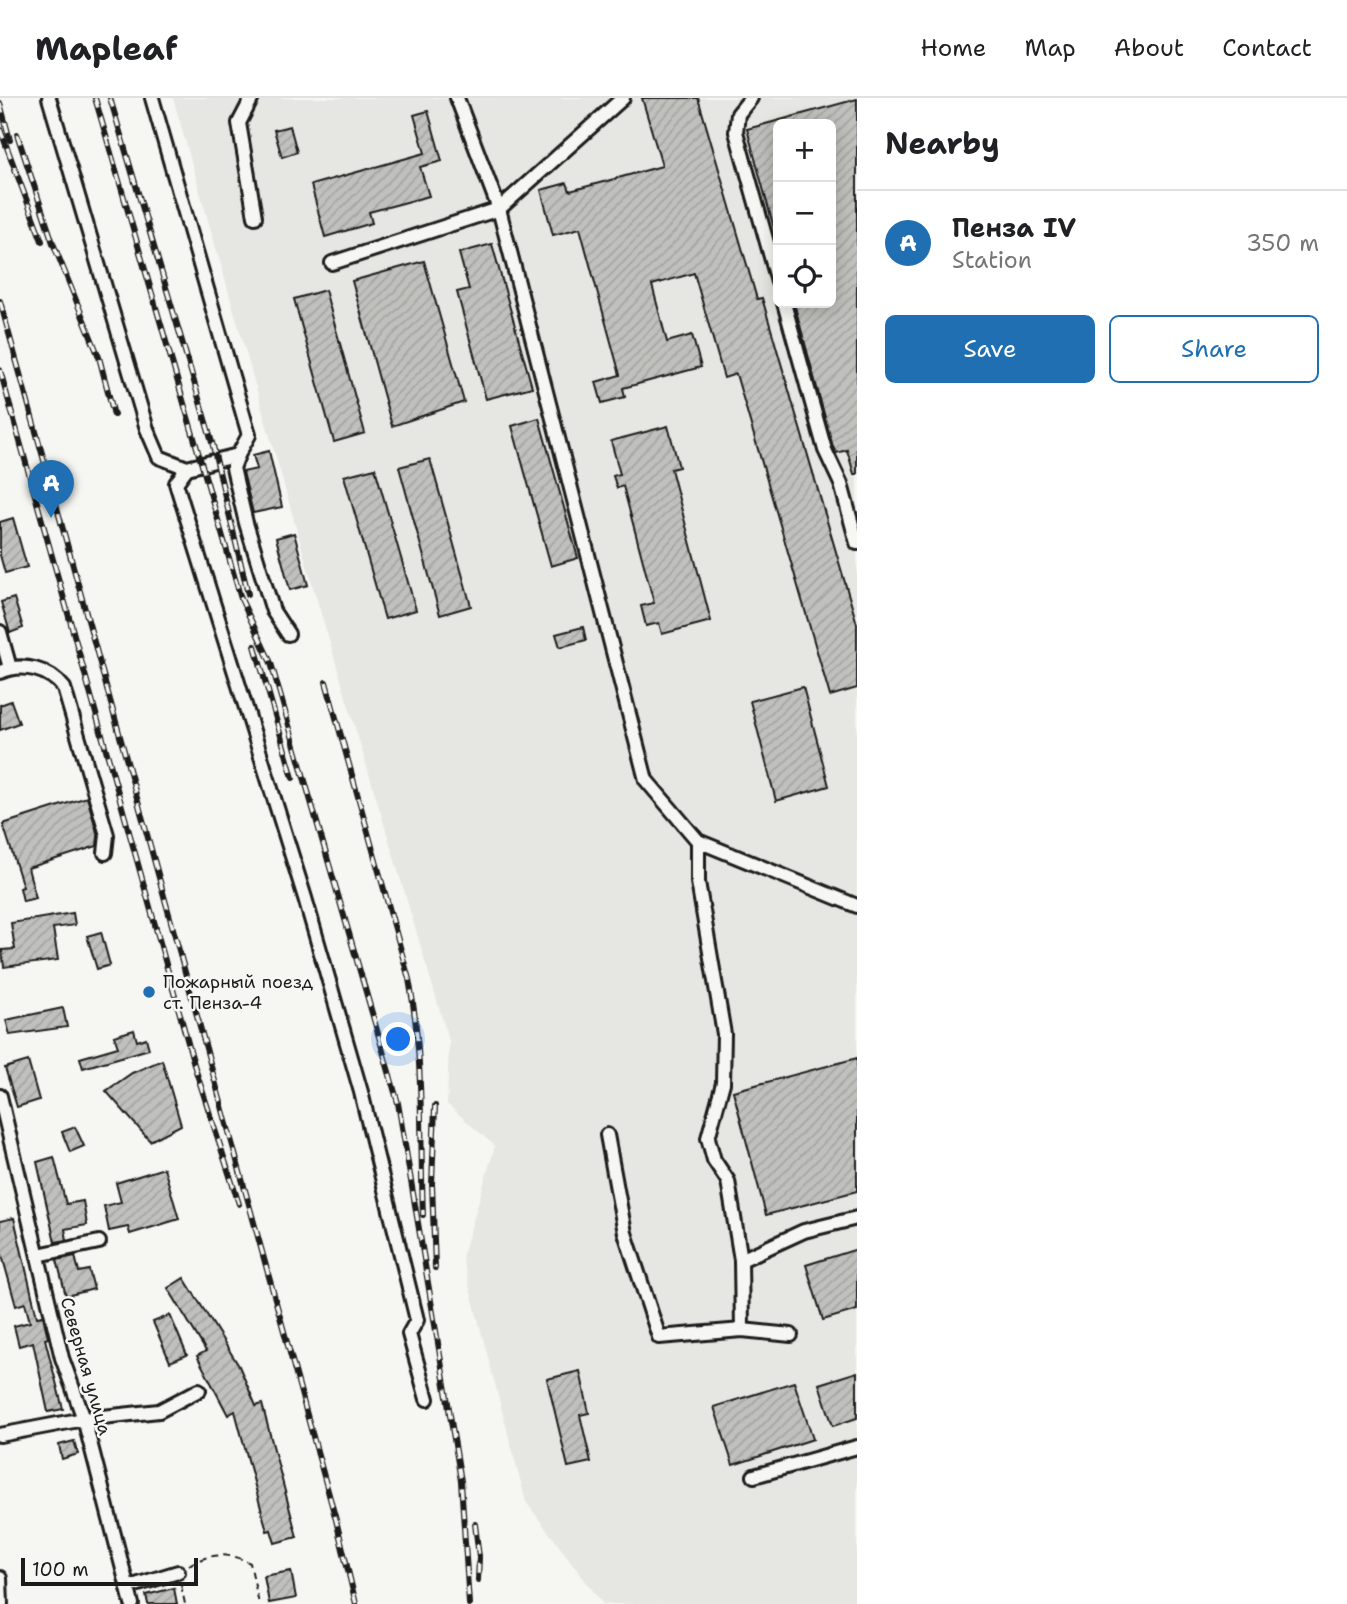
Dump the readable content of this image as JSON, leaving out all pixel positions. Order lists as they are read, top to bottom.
{
  "streets": {
    "street": ["Северная улица"]
  },
  "places": ["Пожарный поезд ст. Пенза-4"],
  "scale_bar": "100 m",
  "page": {
    "header": "Mapleaf",
    "nav": [
      "Home",
      "Map",
      "About",
      "Contact"
    ],
    "heading": "Nearby",
    "map_buttons": ["+", "−"],
    "list": [
      {
        "mark": "A",
        "name": "Пенза IV",
        "note": "Station",
        "value": "350 m"
      }
    ],
    "buttons": ["Save", "Share"],
    "pins": "A",
    "scale": "100 m"
  }
}
